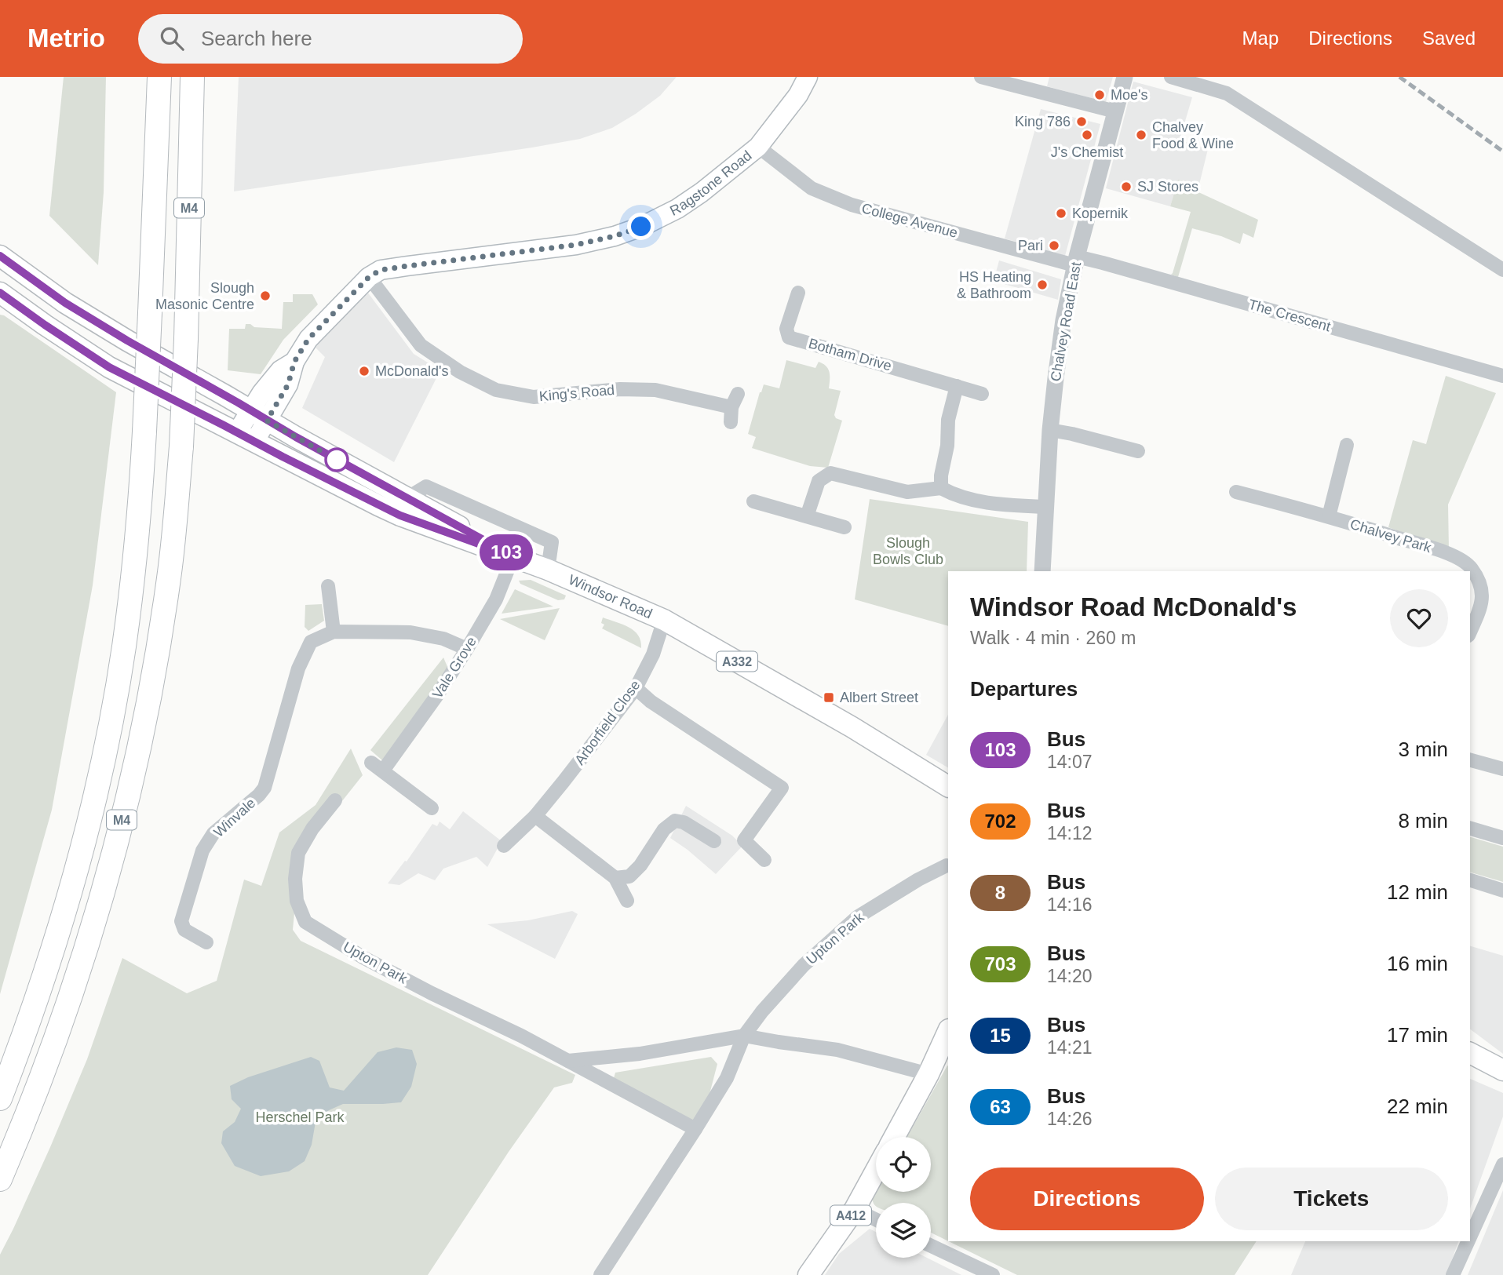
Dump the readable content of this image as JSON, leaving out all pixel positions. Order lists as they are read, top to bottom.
{
  "streets": {
    "highway": ["M4"],
    "main road": [
      "Ragstone Road",
      "Windsor Road",
      "A332",
      "A412"
    ],
    "street": [
      "College Avenue",
      "The Crescent",
      "Chalvey Road East",
      "Botham Drive",
      "King's Road",
      "Chalvey Park",
      "Vale Grove",
      "Arborfield Close",
      "Winvale",
      "Upton Park"
    ]
  },
  "crossings": [
    ["Ragstone Road", "College Avenue"],
    ["Ragstone Road", "King's Road"],
    ["Ragstone Road", "Windsor Road"],
    ["Ragstone Road", "A332"],
    ["College Avenue", "The Crescent"],
    ["College Avenue", "Chalvey Road East"],
    ["The Crescent", "Chalvey Road East"],
    ["Windsor Road", "A332"],
    ["Windsor Road", "Vale Grove"],
    ["Windsor Road", "Arborfield Close"],
    ["A332", "Vale Grove"],
    ["Vale Grove", "Winvale"]
  ],
  "parks": ["Slough Bowls Club", "Herschel Park"],
  "places": {
    "other": [
      "Moe's",
      "King 786",
      "J's Chemist",
      "Chalvey Food & Wine",
      "SJ Stores",
      "Kopernik",
      "Pari",
      "HS Heating & Bathroom",
      "Slough Masonic Centre",
      "McDonald's"
    ],
    "transit": ["Albert Street"]
  },
  "lines": ["bus line 103"],
  "page": {
    "header": "Metrio",
    "search": "Search here",
    "nav": ["Map", "Directions", "Saved"],
    "on_map": "103",
    "heading": [
      ["Windsor Road McDonald's", "Walk · 4 min · 260 m"],
      "Departures"
    ],
    "list": [
      {
        "mark": "103",
        "name": "Bus",
        "note": "14:07",
        "value": "3 min"
      },
      {
        "mark": "702",
        "name": "Bus",
        "note": "14:12",
        "value": "8 min"
      },
      {
        "mark": "8",
        "name": "Bus",
        "note": "14:16",
        "value": "12 min"
      },
      {
        "mark": "703",
        "name": "Bus",
        "note": "14:20",
        "value": "16 min"
      },
      {
        "mark": "15",
        "name": "Bus",
        "note": "14:21",
        "value": "17 min"
      },
      {
        "mark": "63",
        "name": "Bus",
        "note": "14:26",
        "value": "22 min"
      }
    ],
    "buttons": ["Directions", "Tickets"]
  }
}
